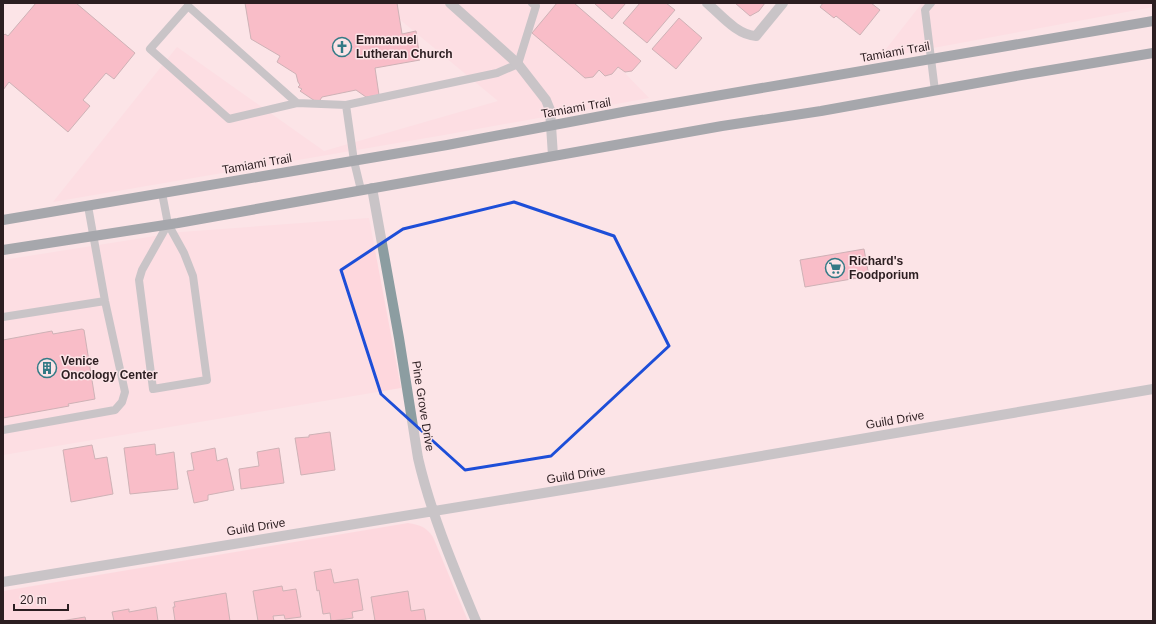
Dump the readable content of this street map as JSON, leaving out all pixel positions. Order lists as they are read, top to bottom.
{
  "streets": {
    "main road": ["Tamiami Trail"],
    "street": ["Pine Grove Drive", "Guild Drive"]
  },
  "crossings": [
    ["Pine Grove Drive", "Guild Drive"]
  ],
  "places": {
    "church": ["Emmanuel Lutheran Church"],
    "supermarket": ["Richard's Foodporium"],
    "building": ["Venice Oncology Center"]
  },
  "scale_bar": "20 m"
}
